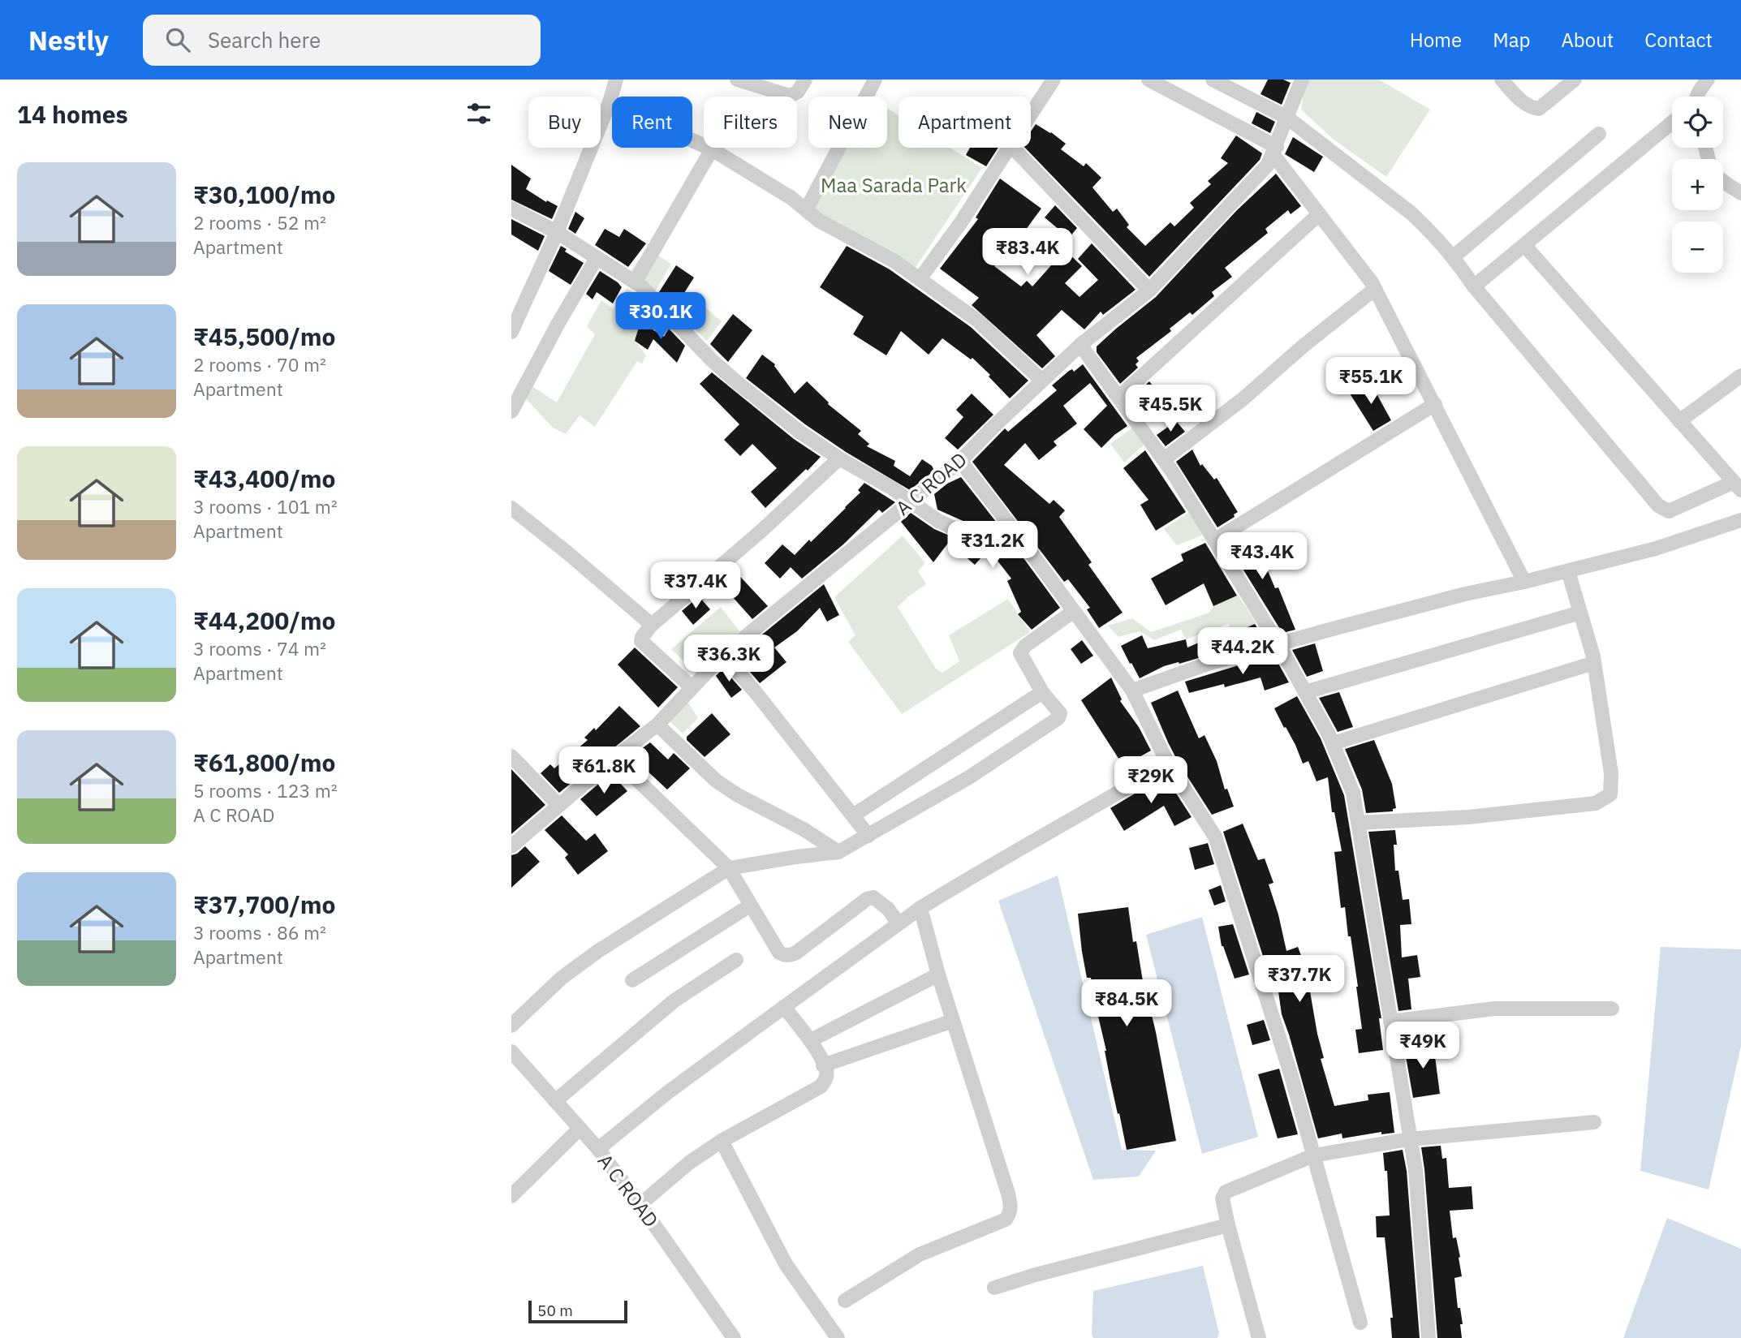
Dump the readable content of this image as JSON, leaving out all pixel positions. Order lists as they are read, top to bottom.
{
  "streets": {
    "street": ["A C ROAD"]
  },
  "parks": ["Maa Sarada Park"],
  "scale_bar": "50 m",
  "page": {
    "header": "Nestly",
    "search": "Search here",
    "nav": [
      "Home",
      "Map",
      "About",
      "Contact"
    ],
    "heading": "14 homes",
    "map_buttons": ["+", "−"],
    "chip": [
      "Buy",
      "Rent",
      "Filters",
      "New",
      "Apartment"
    ],
    "list": [
      {
        "name": "₹30,100/mo",
        "note": "2 rooms · 52 m² · Apartment"
      },
      {
        "name": "₹45,500/mo",
        "note": "2 rooms · 70 m² · Apartment"
      },
      {
        "name": "₹43,400/mo",
        "note": "3 rooms · 101 m² · Apartment"
      },
      {
        "name": "₹44,200/mo",
        "note": "3 rooms · 74 m² · Apartment"
      },
      {
        "name": "₹61,800/mo",
        "note": "5 rooms · 123 m² · A C ROAD"
      },
      {
        "name": "₹37,700/mo",
        "note": "3 rooms · 86 m² · Apartment"
      }
    ],
    "price": [
      "₹83.4K",
      "₹30.1K",
      "₹55.1K",
      "₹45.5K",
      "₹31.2K",
      "₹43.4K",
      "₹37.4K",
      "₹44.2K",
      "₹36.3K",
      "₹61.8K",
      "₹29K",
      "₹37.7K",
      "₹84.5K",
      "₹49K"
    ],
    "scale": "50 m"
  }
}
